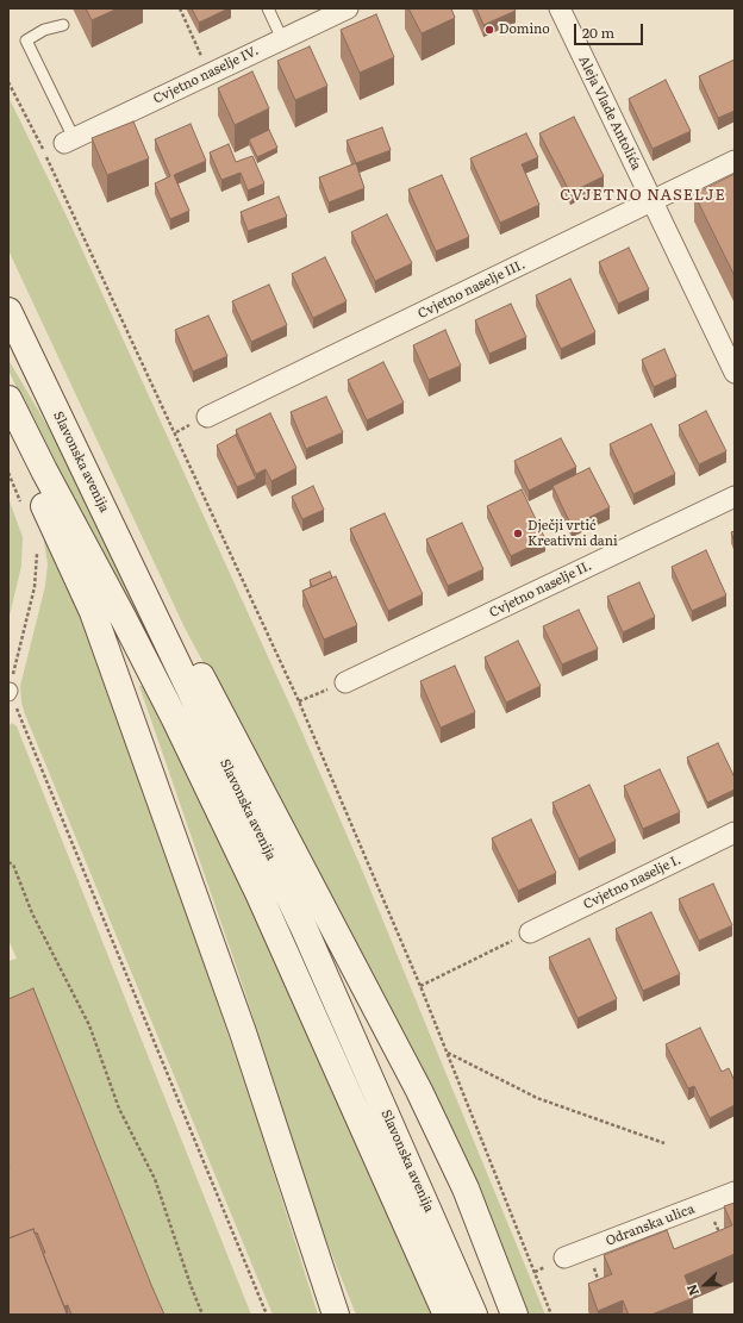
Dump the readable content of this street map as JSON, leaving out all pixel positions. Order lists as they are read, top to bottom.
{
  "streets": {
    "main road": ["Slavonska avenija"],
    "street": [
      "Cvjetno naselje IV.",
      "Aleja Vlade Antolića",
      "Cvjetno naselje III.",
      "Cvjetno naselje II.",
      "Cvjetno naselje I.",
      "Odranska ulica"
    ]
  },
  "crossings": [
    ["Aleja Vlade Antolića", "Cvjetno naselje III."]
  ],
  "districts": ["CVJETNO NASELJE"],
  "places": ["Domino", "Dječji vrtić Kreativni dani"],
  "scale_bar": "20 m",
  "north": "left"
}
